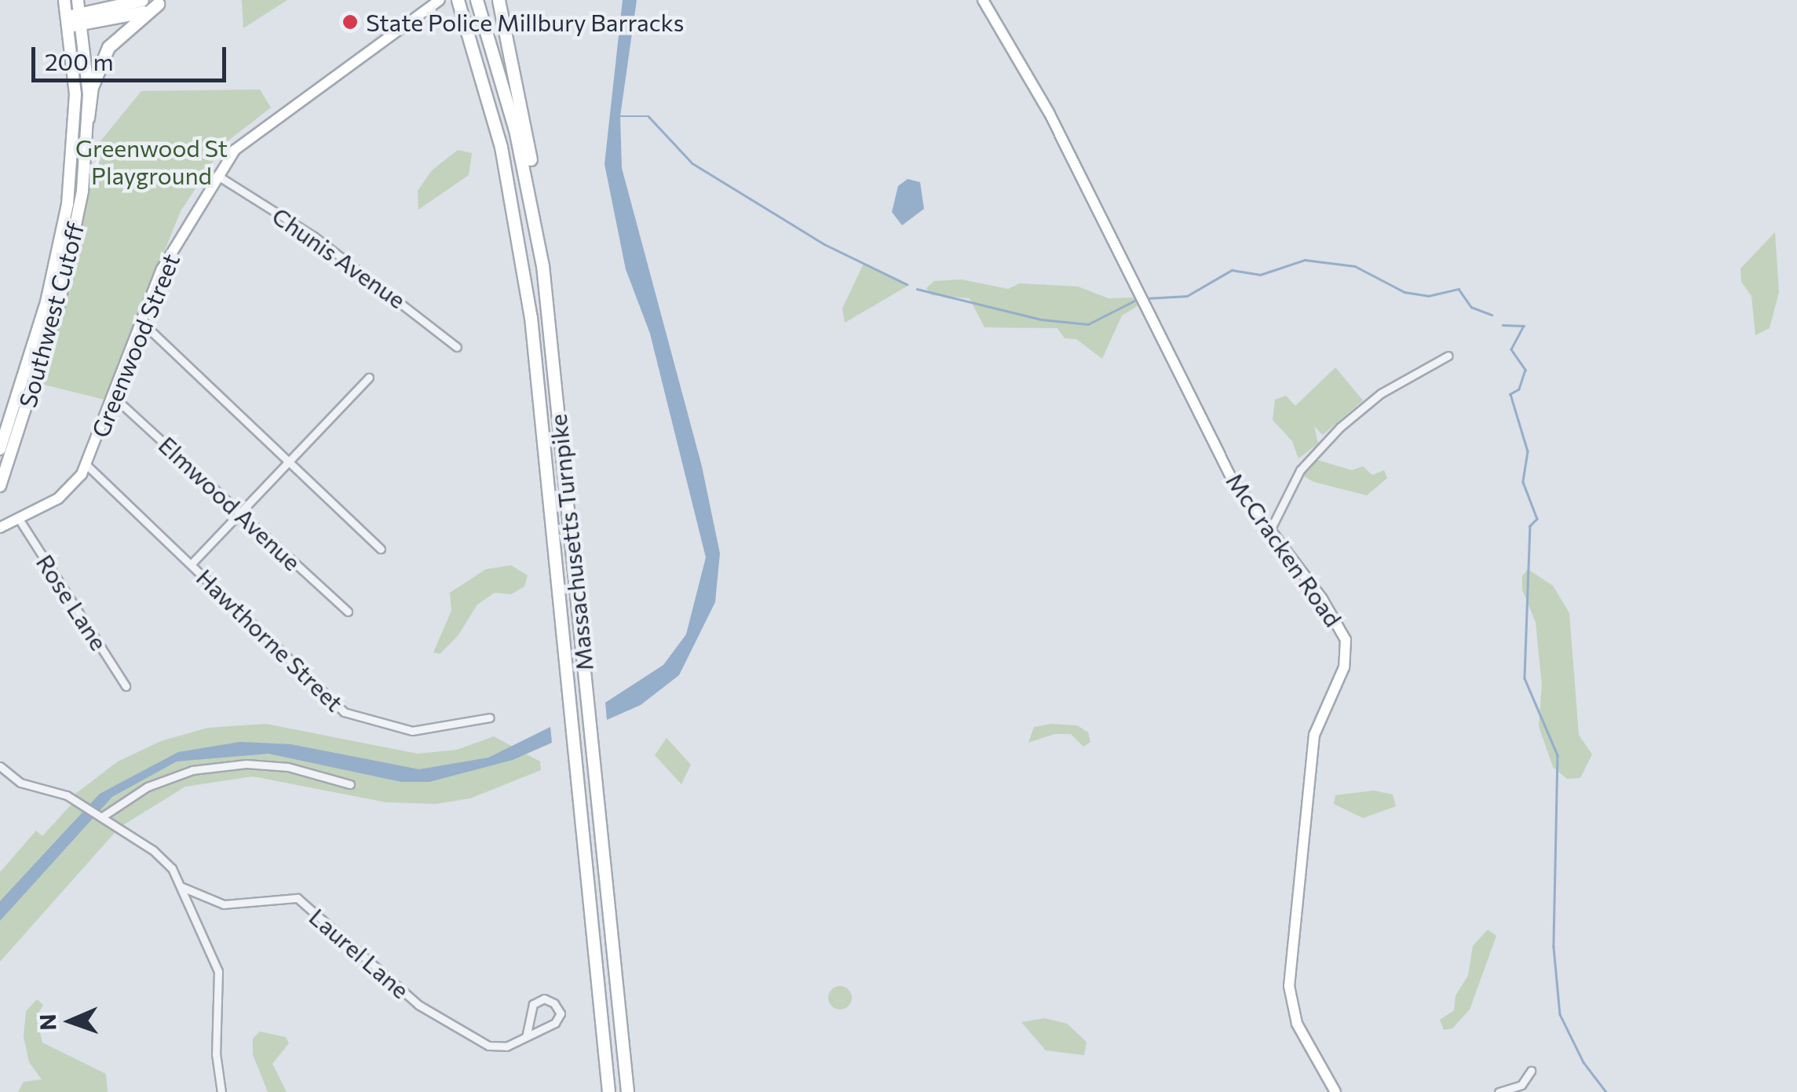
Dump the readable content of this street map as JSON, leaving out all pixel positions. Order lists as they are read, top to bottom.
{
  "streets": {
    "highway": ["Massachusetts Turnpike"],
    "main road": ["Southwest Cutoff"],
    "street": [
      "Chunis Avenue",
      "Greenwood Street",
      "Elmwood Avenue",
      "McCracken Road",
      "Rose Lane",
      "Hawthorne Street",
      "Laurel Lane"
    ]
  },
  "crossings": [
    ["Chunis Avenue", "Greenwood Street"],
    ["Greenwood Street", "Elmwood Avenue"],
    ["Greenwood Street", "Rose Lane"],
    ["Greenwood Street", "Hawthorne Street"]
  ],
  "parks": ["Greenwood St Playground"],
  "places": ["State Police Millbury Barracks"],
  "scale_bar": "200 m",
  "north": "left"
}
